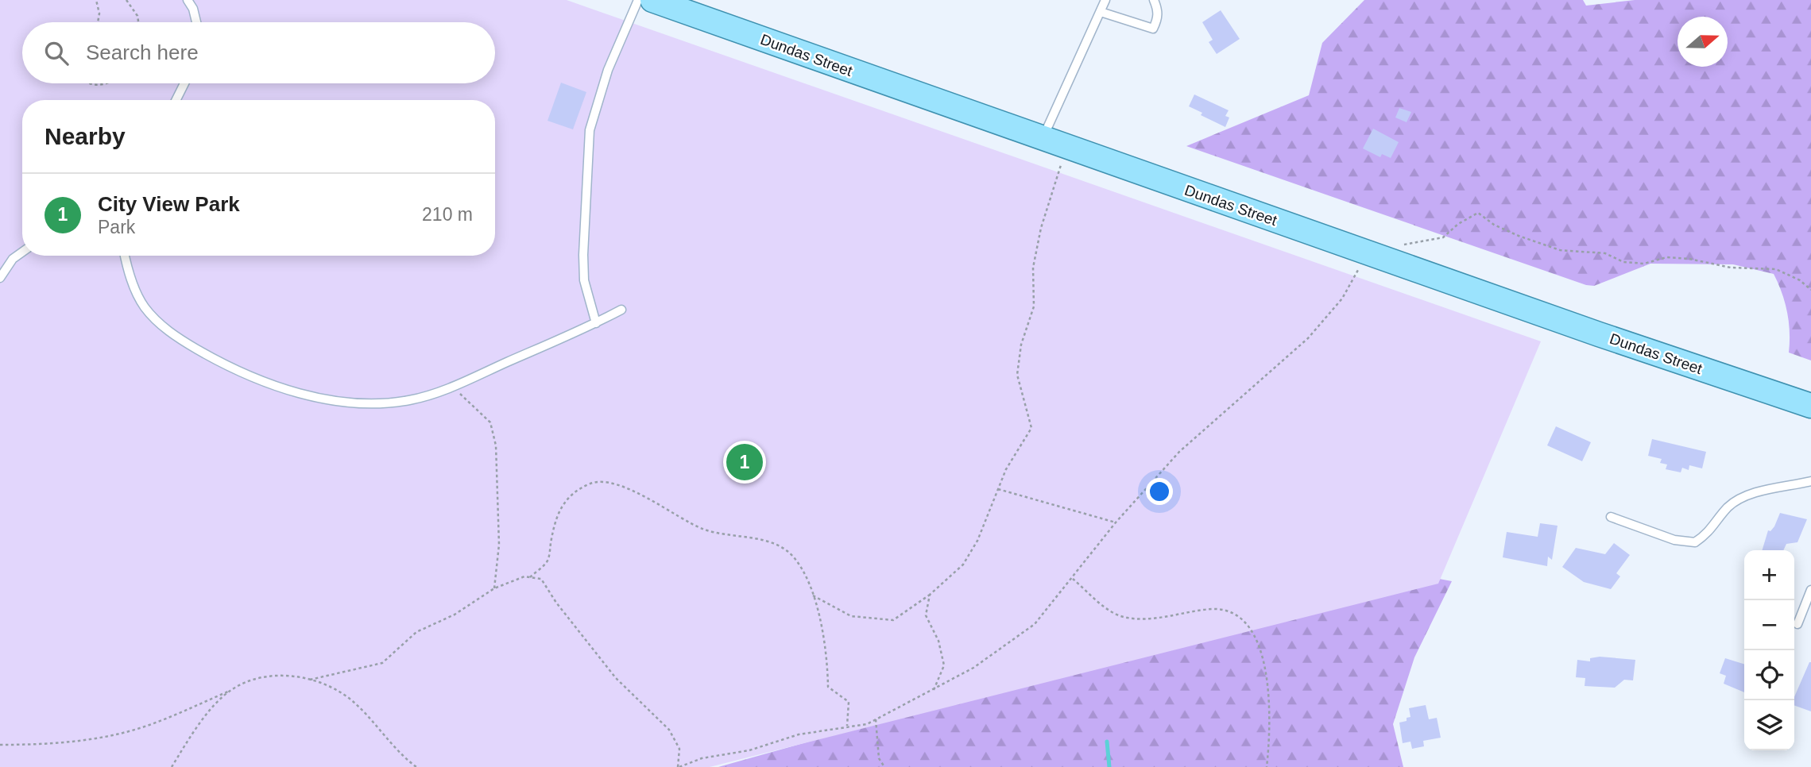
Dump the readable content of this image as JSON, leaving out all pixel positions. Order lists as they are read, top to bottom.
{
  "streets": {
    "main road": ["Dundas Street"]
  },
  "north": "right",
  "page": {
    "search": "Search here",
    "heading": "Nearby",
    "list": [
      {
        "mark": "1",
        "name": "City View Park",
        "note": "Park",
        "value": "210 m"
      }
    ],
    "pins": "1",
    "map_buttons": ["+", "−"]
  }
}
